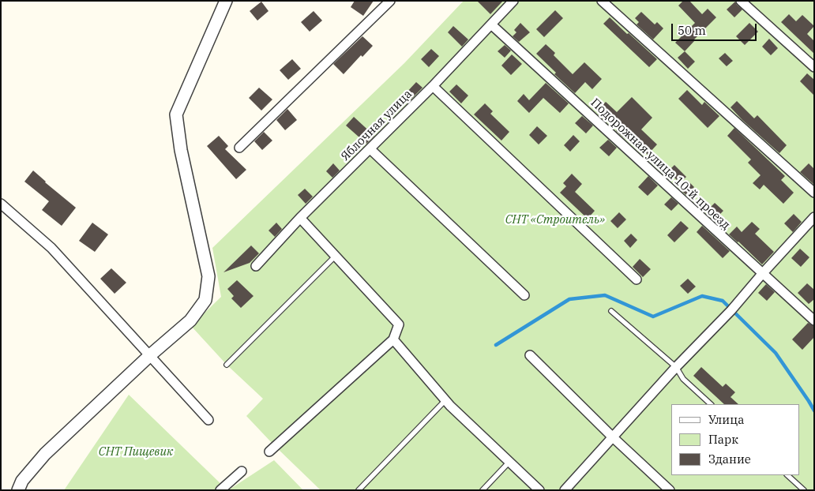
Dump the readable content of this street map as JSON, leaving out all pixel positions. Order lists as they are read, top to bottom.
{
  "streets": {
    "street": ["Яблочная улица", "Подорожная улица 10-й проезд"]
  },
  "crossings": [
    ["Яблочная улица", "Подорожная улица 10-й проезд"]
  ],
  "parks": ["СНТ «Строитель»", "СНТ Пищевик"],
  "legend": ["Улица", "Парк", "Здание"],
  "scale_bar": "50 m"
}
